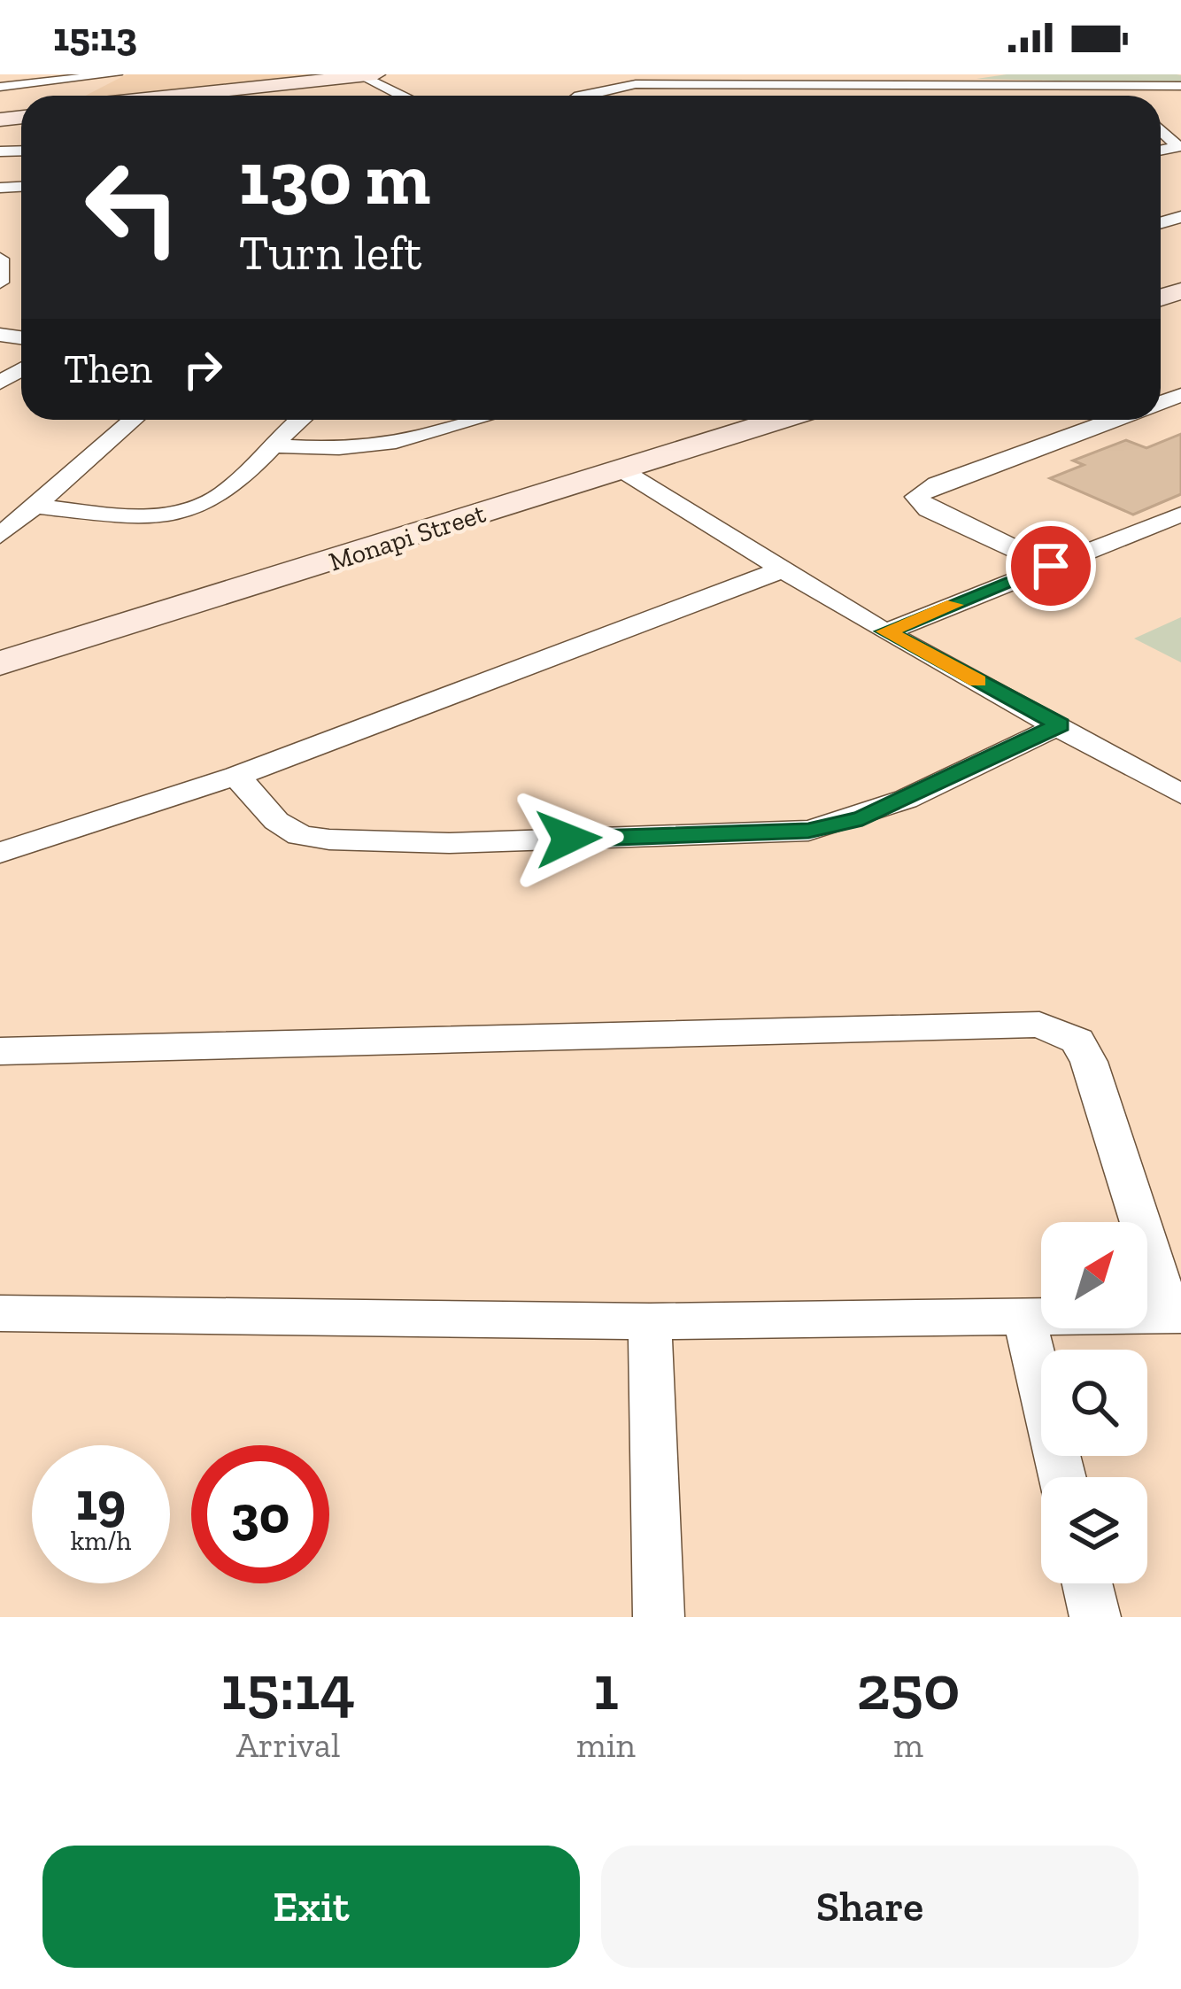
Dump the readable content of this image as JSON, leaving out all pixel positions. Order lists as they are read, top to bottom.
{
  "streets": {
    "main road": ["Monapi Street"]
  },
  "north": "top right",
  "page": {
    "status": "15:13",
    "turn": ["130 m", "Turn left"],
    "then": "Then",
    "speed": "19 km/h",
    "limit": "30",
    "eta": [
      "15:14",
      "Arrival",
      "1",
      "min",
      "250",
      "m"
    ],
    "buttons": ["Exit", "Share"]
  }
}
